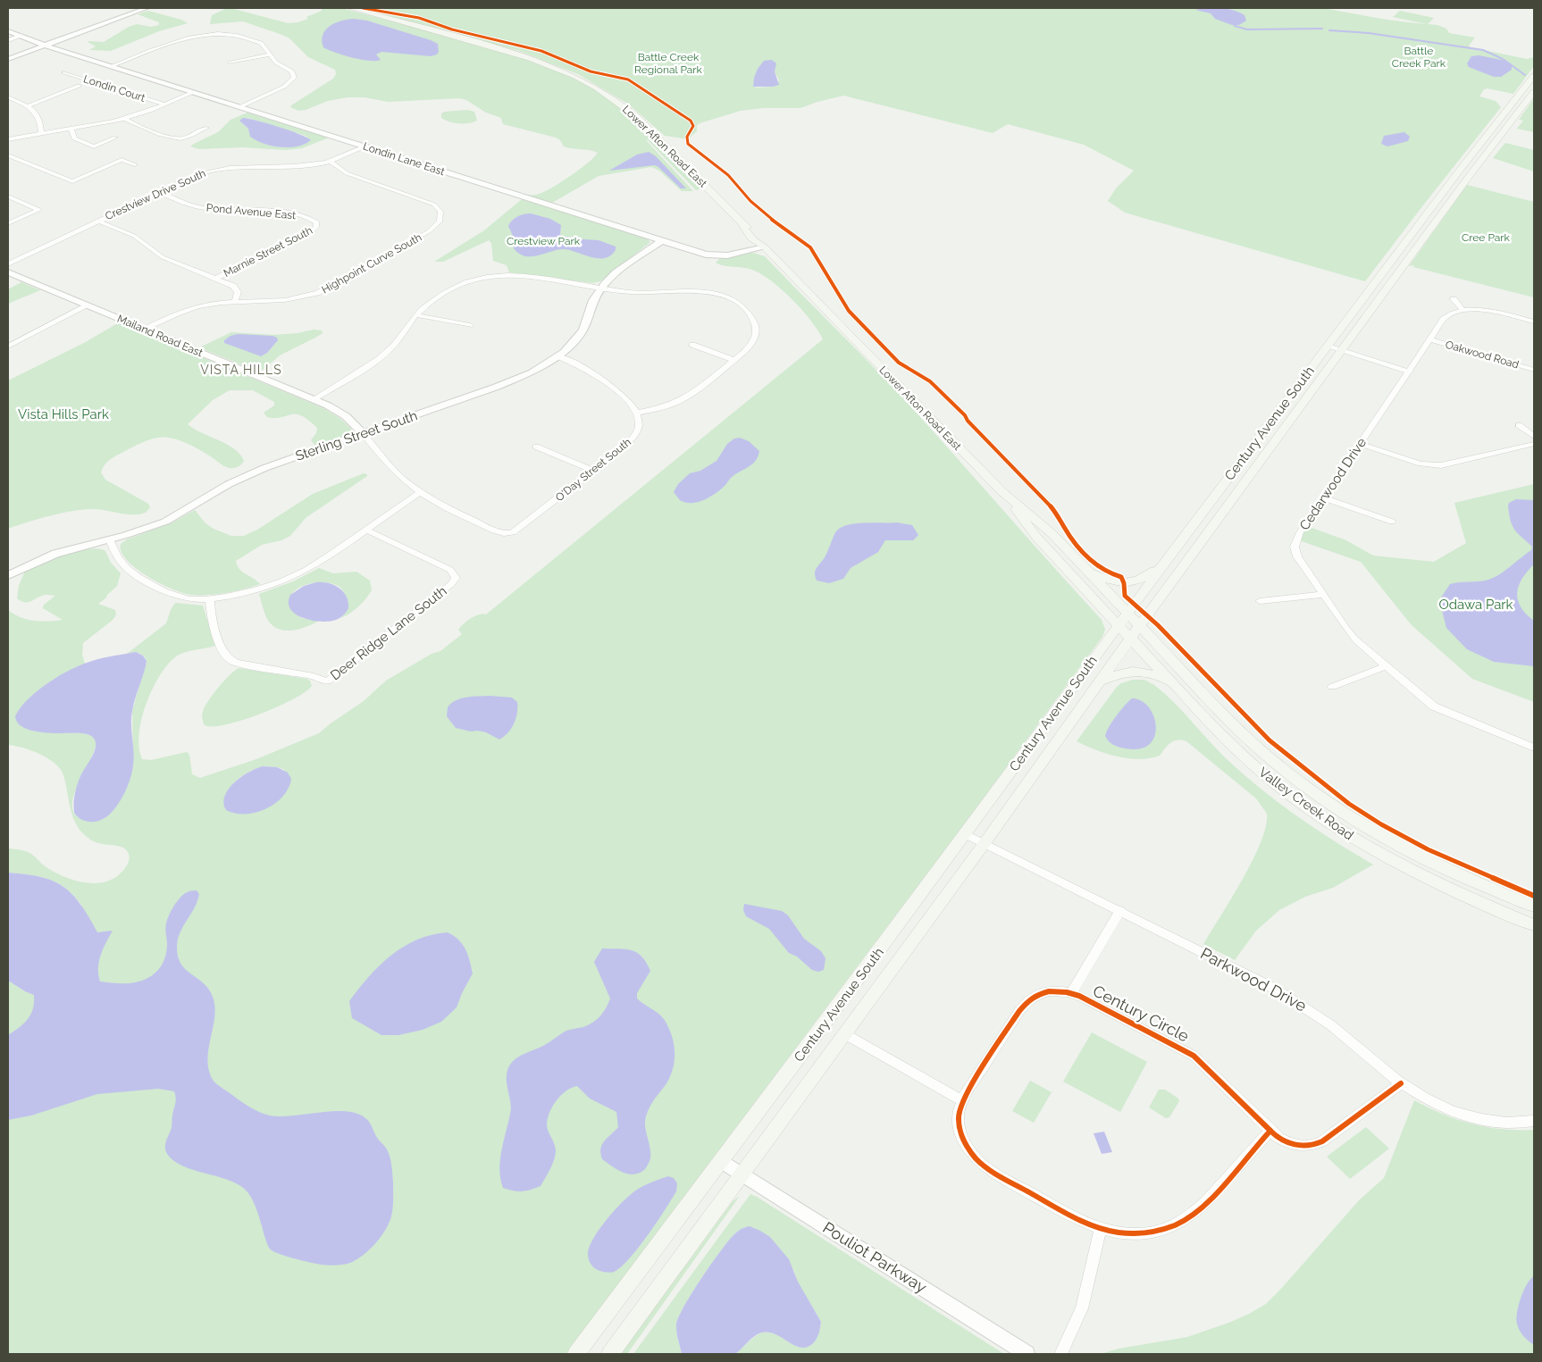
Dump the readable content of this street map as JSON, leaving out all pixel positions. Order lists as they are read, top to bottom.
{
  "streets": {
    "main road": ["Lower Afton Road East", "Century Avenue South", "Valley Creek Road"],
    "street": [
      "Londin Court",
      "Londin Lane East",
      "Crestview Drive South",
      "Pond Avenue East",
      "Marnie Street South",
      "Highpoint Curve South",
      "Mailand Road East",
      "Oakwood Road",
      "Sterling Street South",
      "O'Day Street South",
      "Cedarwood Drive",
      "Deer Ridge Lane South",
      "Parkwood Drive",
      "Century Circle",
      "Pouliot Parkway"
    ]
  },
  "crossings": [
    ["Lower Afton Road East", "Londin Lane East"],
    ["Lower Afton Road East", "Century Avenue South"],
    ["Lower Afton Road East", "Valley Creek Road"],
    ["Londin Lane East", "Crestview Drive South"],
    ["Londin Lane East", "Sterling Street South"],
    ["Crestview Drive South", "Pond Avenue East"],
    ["Crestview Drive South", "Highpoint Curve South"],
    ["Pond Avenue East", "Marnie Street South"],
    ["Highpoint Curve South", "Mailand Road East"],
    ["Mailand Road East", "Sterling Street South"],
    ["Mailand Road East", "O'Day Street South"],
    ["Oakwood Road", "Cedarwood Drive"],
    ["Century Avenue South", "Valley Creek Road"],
    ["Century Avenue South", "Parkwood Drive"],
    ["Century Avenue South", "Pouliot Parkway"],
    ["Parkwood Drive", "Century Circle"]
  ],
  "districts": ["VISTA HILLS"],
  "parks": [
    "Battle Creek Park",
    "Battle Creek Regional Park",
    "Cree Park",
    "Crestview Park",
    "Vista Hills Park",
    "Odawa Park"
  ]
}
